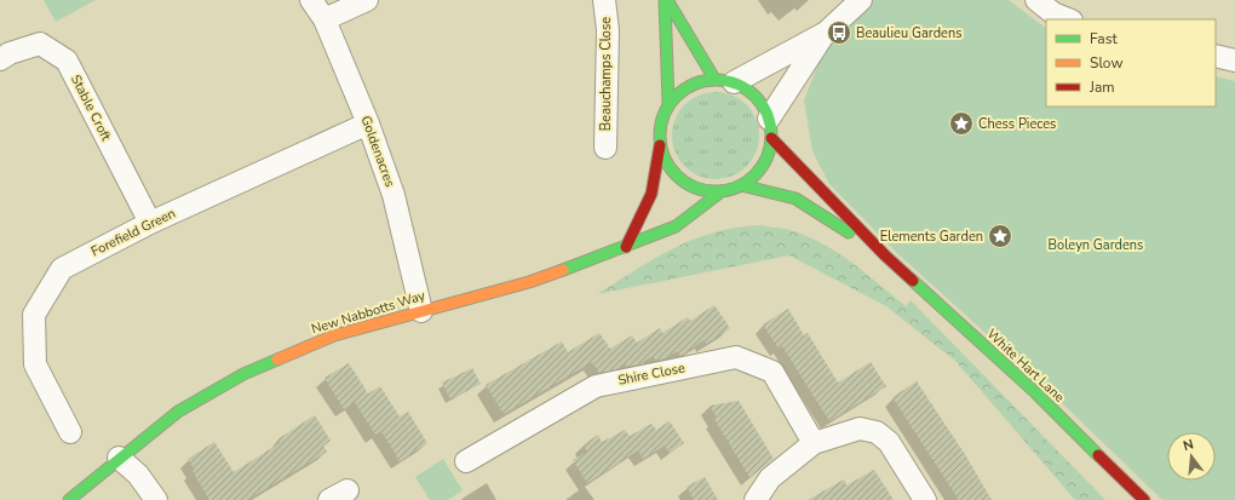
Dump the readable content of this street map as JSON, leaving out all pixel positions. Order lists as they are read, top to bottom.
{
  "streets": {
    "street": [
      "Beauchamps Close",
      "Stable Croft",
      "Goldenacres",
      "Forefield Green",
      "New Nabbotts Way",
      "White Hart Lane",
      "Shire Close"
    ]
  },
  "crossings": [
    ["Stable Croft", "Forefield Green"],
    ["Goldenacres", "Forefield Green"],
    ["Goldenacres", "New Nabbotts Way"],
    ["New Nabbotts Way", "White Hart Lane"]
  ],
  "parks": ["Boleyn Gardens"],
  "places": {
    "bus stop": ["Beaulieu Gardens"],
    "place": ["Chess Pieces", "Elements Garden"]
  },
  "legend": ["Fast", "Slow", "Jam"],
  "north": "top"
}
